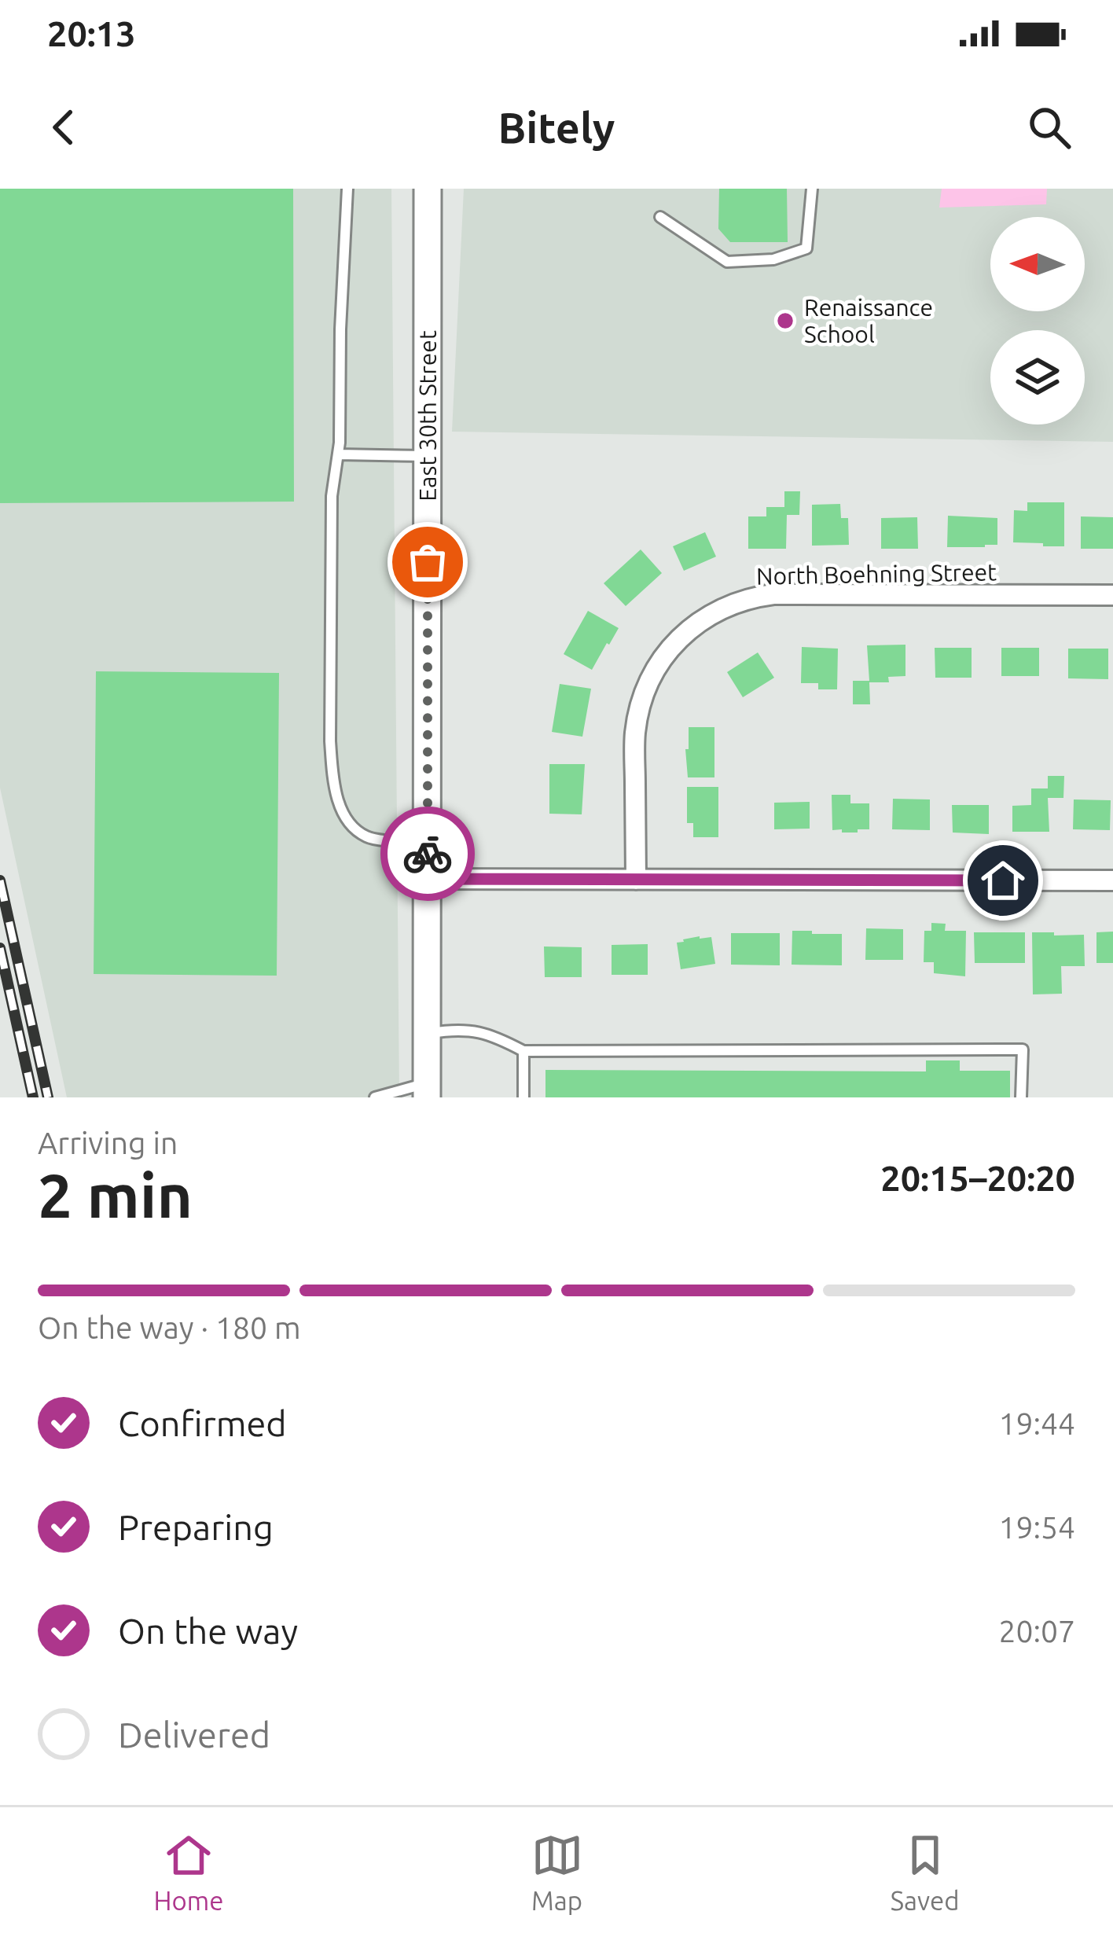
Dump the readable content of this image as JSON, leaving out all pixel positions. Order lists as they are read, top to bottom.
{
  "streets": {
    "main road": ["East 30th Street"],
    "street": ["North Boehning Street"]
  },
  "places": ["Renaissance School"],
  "north": "left",
  "page": {
    "status": "20:13",
    "header": "Bitely",
    "heading": ["2 min", "Arriving in", "20:15–20:20"],
    "bar": "On the way · 180 m",
    "list": [
      ["Confirmed", "19:44"],
      ["Preparing", "19:54"],
      ["On the way", "20:07"],
      "Delivered"
    ],
    "tabs": ["Home", "Map", "Saved"]
  }
}
